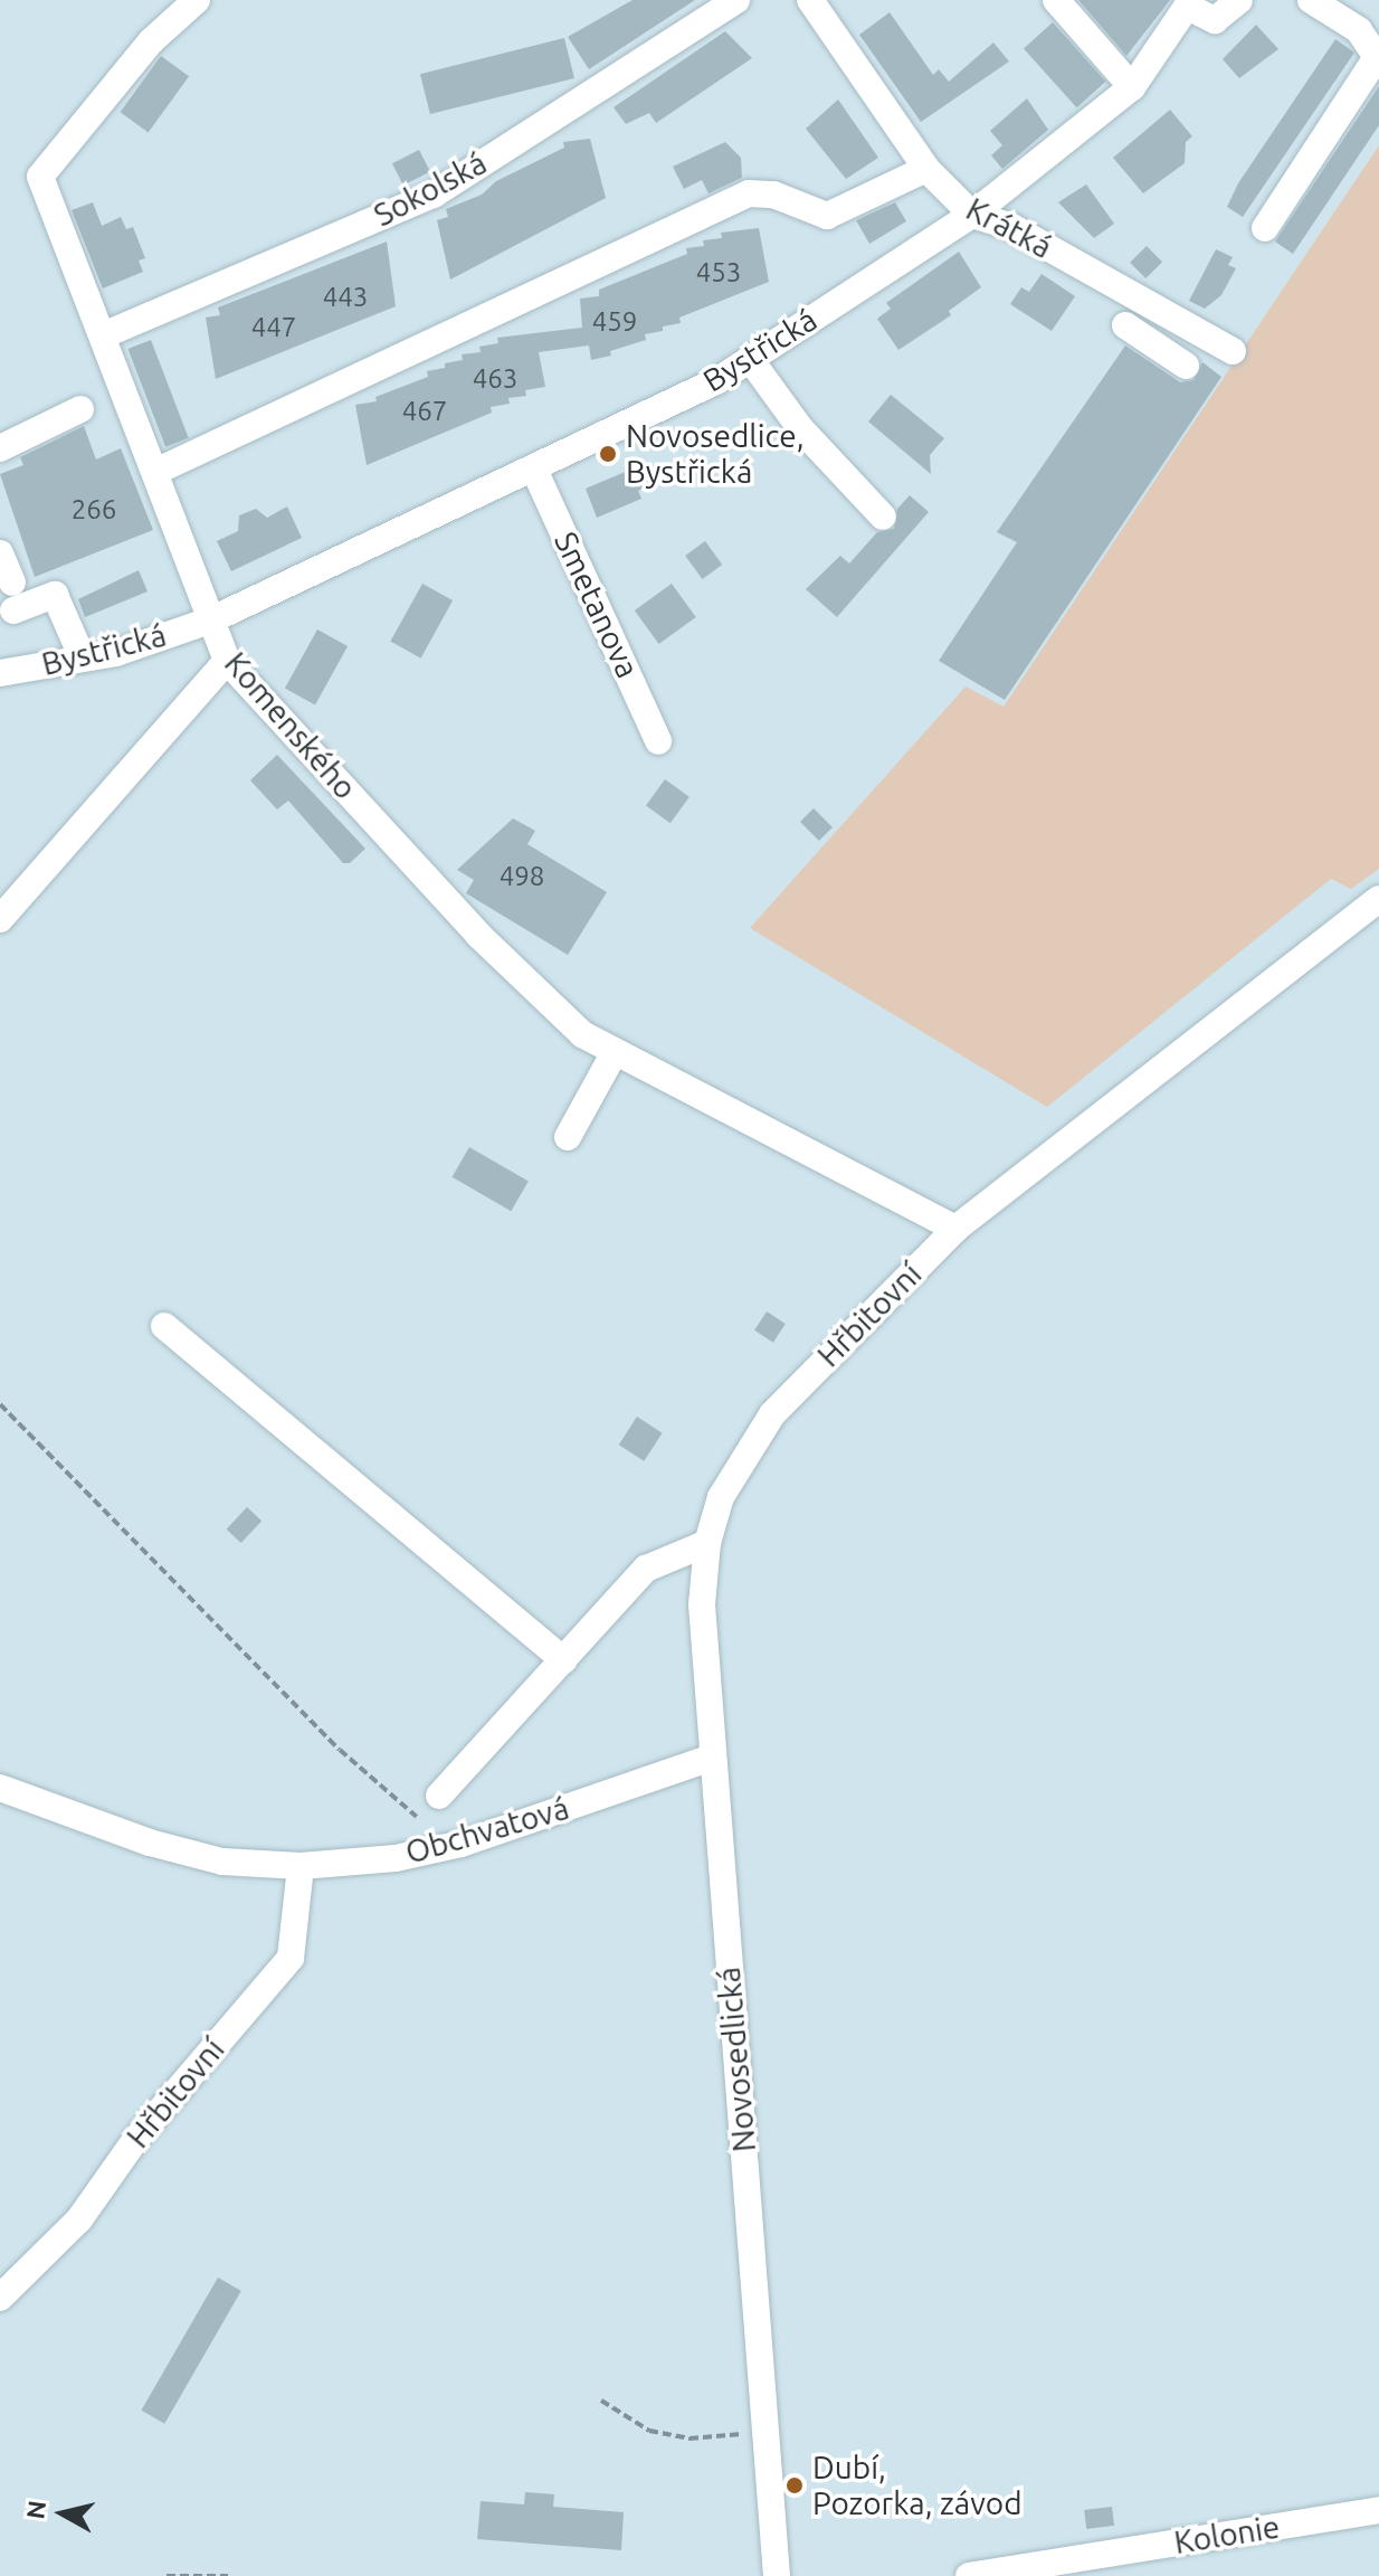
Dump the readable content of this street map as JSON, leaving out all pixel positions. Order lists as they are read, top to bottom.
{
  "streets": {
    "street": [
      "Sokolská",
      "Krátká",
      "Bystřická",
      "Smetanova",
      "Komenského",
      "Hřbitovní",
      "Obchvatová",
      "Novosedlická",
      "Kolonie"
    ]
  },
  "crossings": [
    ["Sokolská", "Komenského"],
    ["Krátká", "Bystřická"],
    ["Bystřická", "Smetanova"],
    ["Bystřická", "Komenského"],
    ["Komenského", "Hřbitovní"],
    ["Hřbitovní", "Obchvatová"],
    ["Hřbitovní", "Novosedlická"],
    ["Obchvatová", "Novosedlická"]
  ],
  "places": ["Novosedlice, Bystřická", "Dubí, Pozorka, závod"],
  "house_numbers": [
    "453",
    "443",
    "459",
    "447",
    "463",
    "467",
    "266",
    "498"
  ],
  "north": "left"
}
